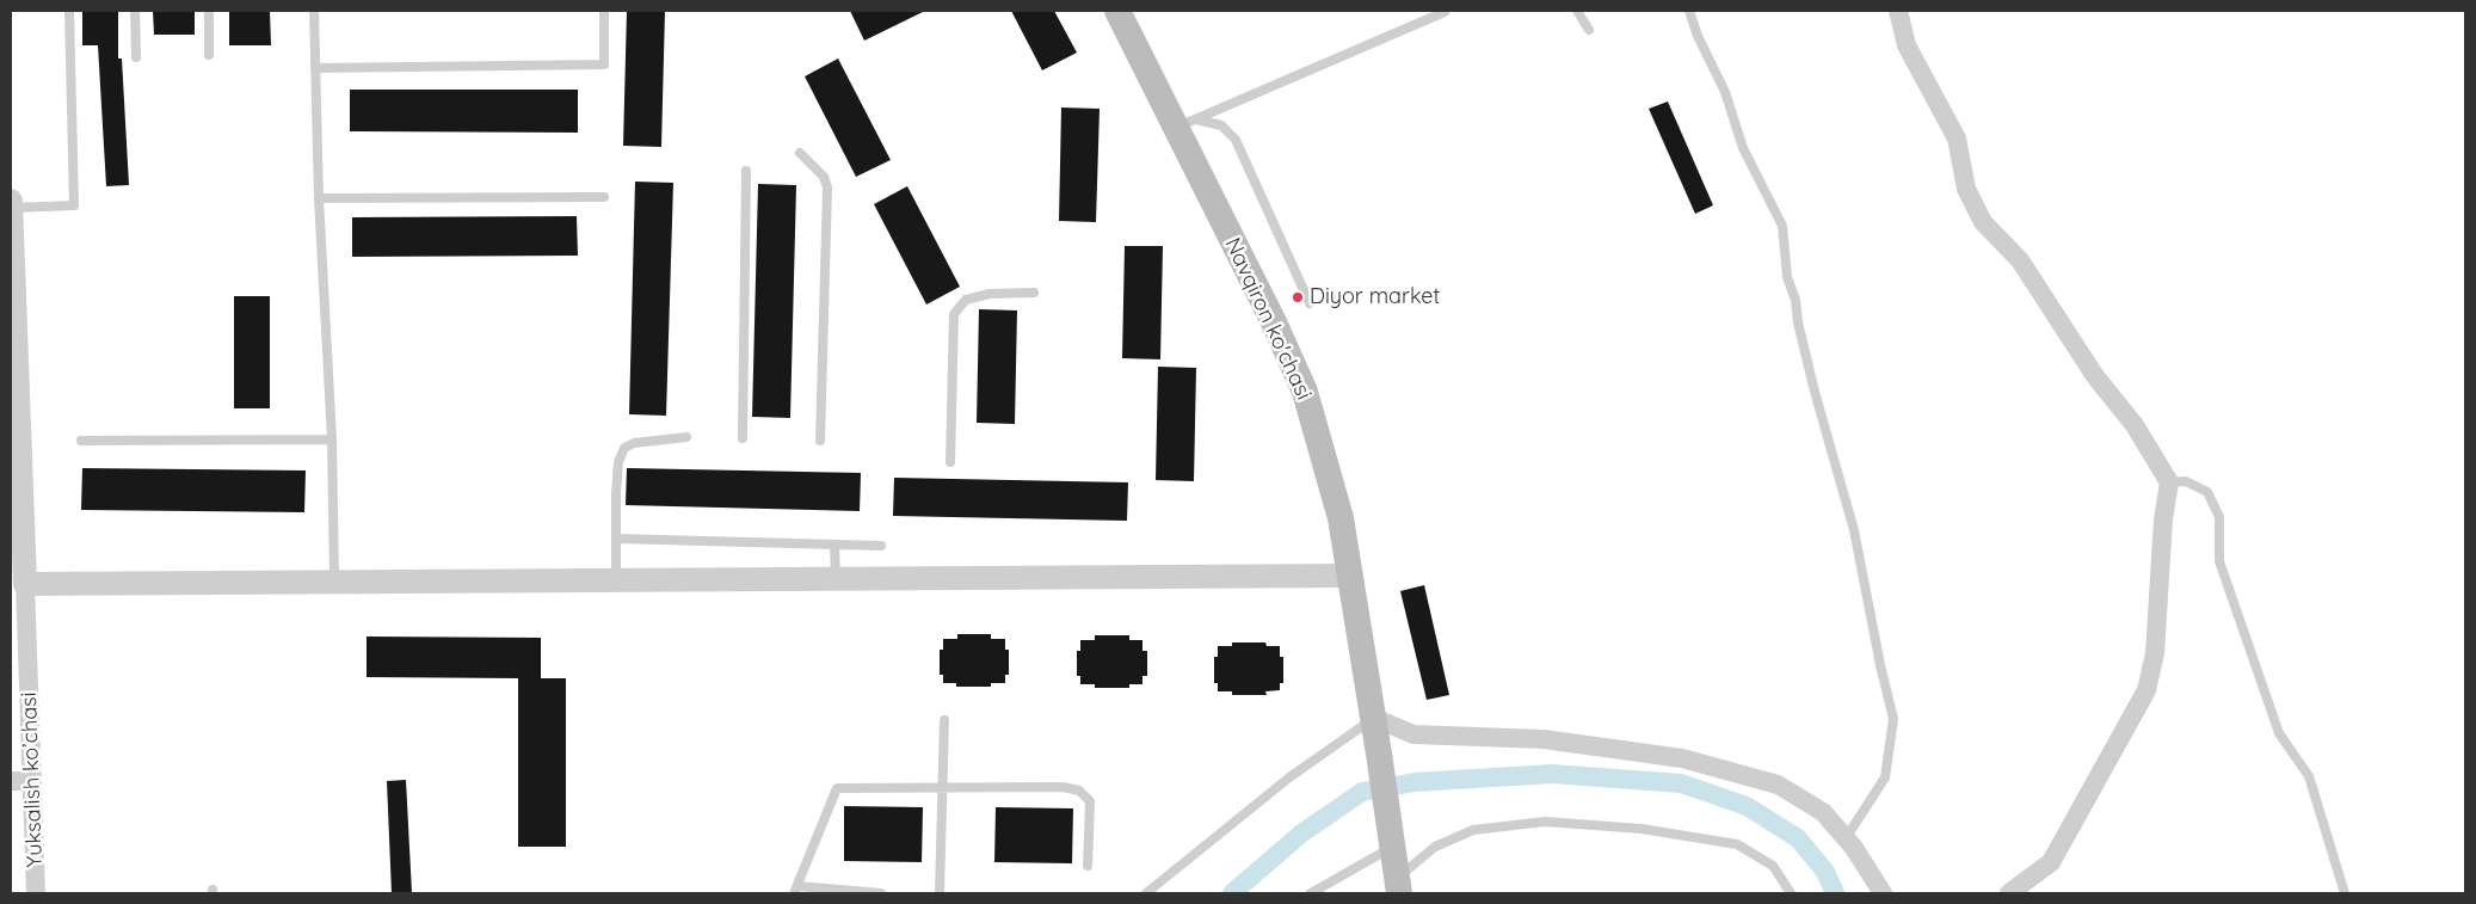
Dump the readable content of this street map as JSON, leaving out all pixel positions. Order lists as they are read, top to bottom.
{
  "streets": {
    "main road": ["Navqiron ko'chasi"],
    "street": ["Yuksalish ko’chasi"]
  },
  "places": ["Diyor market"]
}
